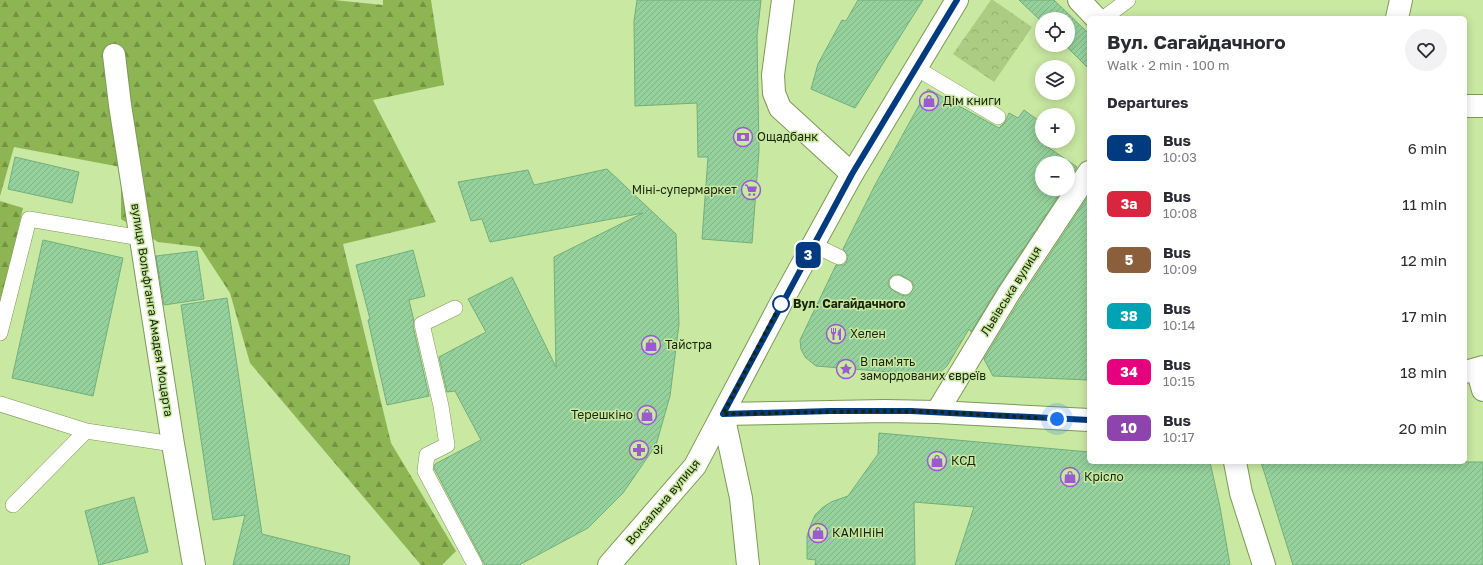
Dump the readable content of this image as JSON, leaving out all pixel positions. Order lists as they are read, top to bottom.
{
  "streets": {
    "street": ["Львівська вулиця", "вулиця Вольфганга Амадея Моцарта", "Вокзальна вулиця"]
  },
  "places": {
    "shop": [
      "Дім книги",
      "Тайстра",
      "Терешкіно",
      "КСД",
      "Крісло",
      "КАМІНіН"
    ],
    "bank": ["Ощадбанк"],
    "supermarket": ["Міні-супермаркет"],
    "other": ["Вул. Сагайдачного"],
    "restaurant": ["Хелен"],
    "place": ["В пам'ять замордованих євреїв"],
    "pharmacy": ["3і"]
  },
  "lines": ["bus line 3"],
  "page": {
    "on_map": "3",
    "map_buttons": ["+", "−"],
    "heading": [
      ["Вул. Сагайдачного", "Walk · 2 min · 100 m"],
      "Departures"
    ],
    "list": [
      {
        "mark": "3",
        "name": "Bus",
        "note": "10:03",
        "value": "6 min"
      },
      {
        "mark": "3а",
        "name": "Bus",
        "note": "10:08",
        "value": "11 min"
      },
      {
        "mark": "5",
        "name": "Bus",
        "note": "10:09",
        "value": "12 min"
      },
      {
        "mark": "38",
        "name": "Bus",
        "note": "10:14",
        "value": "17 min"
      },
      {
        "mark": "34",
        "name": "Bus",
        "note": "10:15",
        "value": "18 min"
      },
      {
        "mark": "10",
        "name": "Bus",
        "note": "10:17",
        "value": "20 min"
      }
    ]
  }
}
